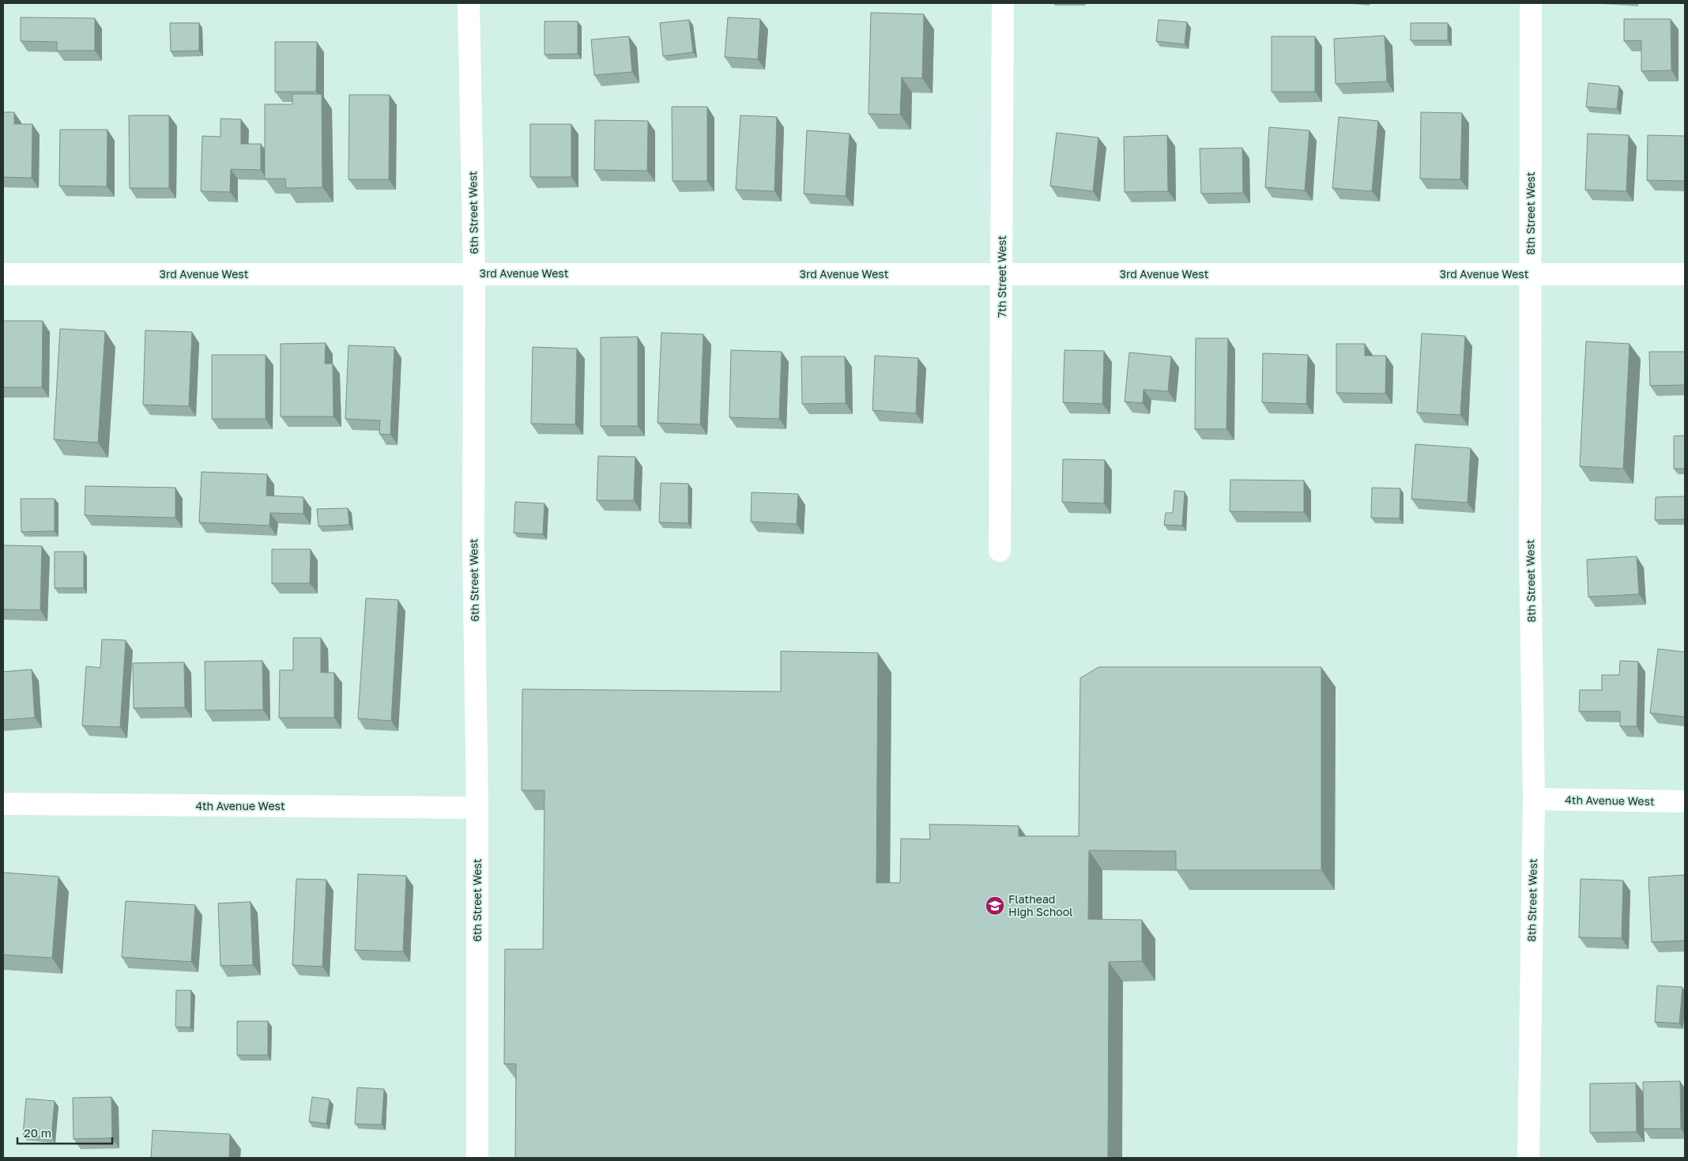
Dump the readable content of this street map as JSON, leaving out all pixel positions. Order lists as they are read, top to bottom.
{
  "streets": {
    "street": [
      "6th Street West",
      "8th Street West",
      "3rd Avenue West",
      "7th Street West",
      "4th Avenue West"
    ]
  },
  "crossings": [
    ["6th Street West", "3rd Avenue West"],
    ["6th Street West", "4th Avenue West"],
    ["8th Street West", "3rd Avenue West"],
    ["8th Street West", "4th Avenue West"],
    ["3rd Avenue West", "7th Street West"]
  ],
  "places": {
    "school or university": ["Flathead High School"]
  },
  "scale_bar": "20 m"
}
